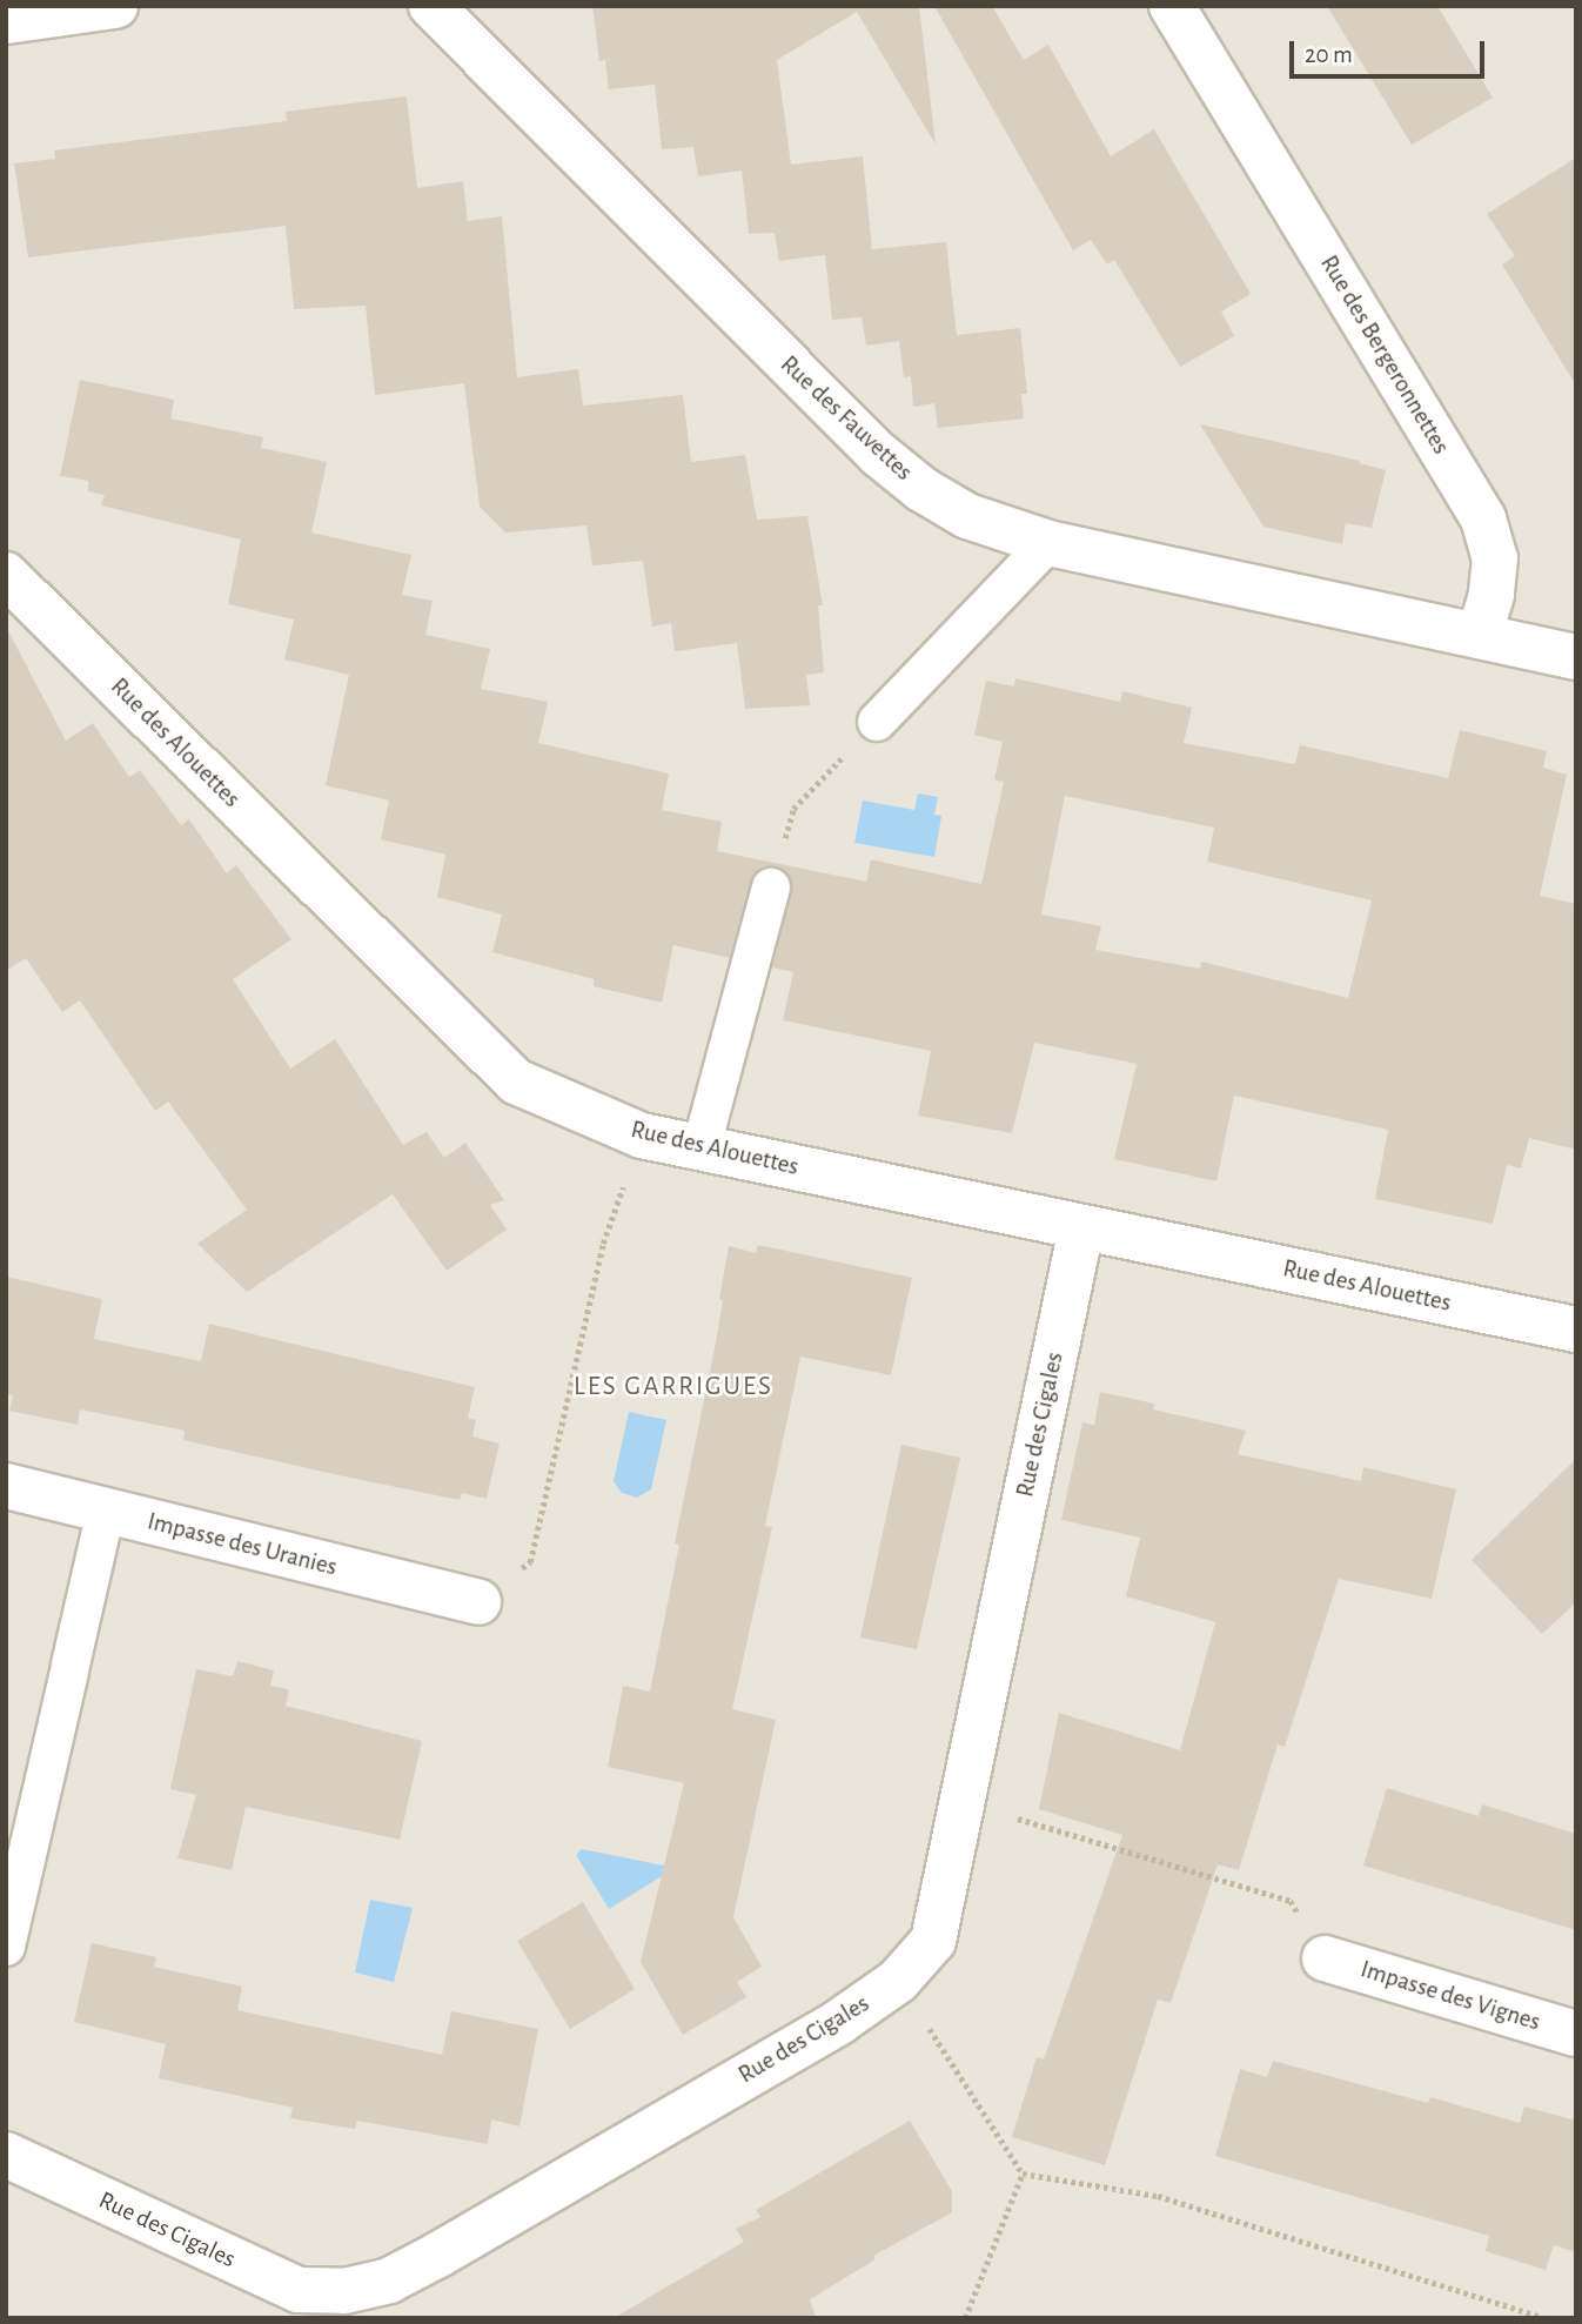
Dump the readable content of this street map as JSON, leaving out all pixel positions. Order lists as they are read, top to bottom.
{
  "streets": {
    "street": [
      "Rue des Bergeronnettes",
      "Rue des Fauvettes",
      "Rue des Alouettes",
      "Rue des Cigales",
      "Impasse des Uranies",
      "Impasse des Vignes"
    ]
  },
  "crossings": [
    ["Rue des Bergeronnettes", "Rue des Fauvettes"],
    ["Rue des Alouettes", "Rue des Cigales"]
  ],
  "districts": ["LES GARRIGUES"],
  "scale_bar": "20 m"
}
